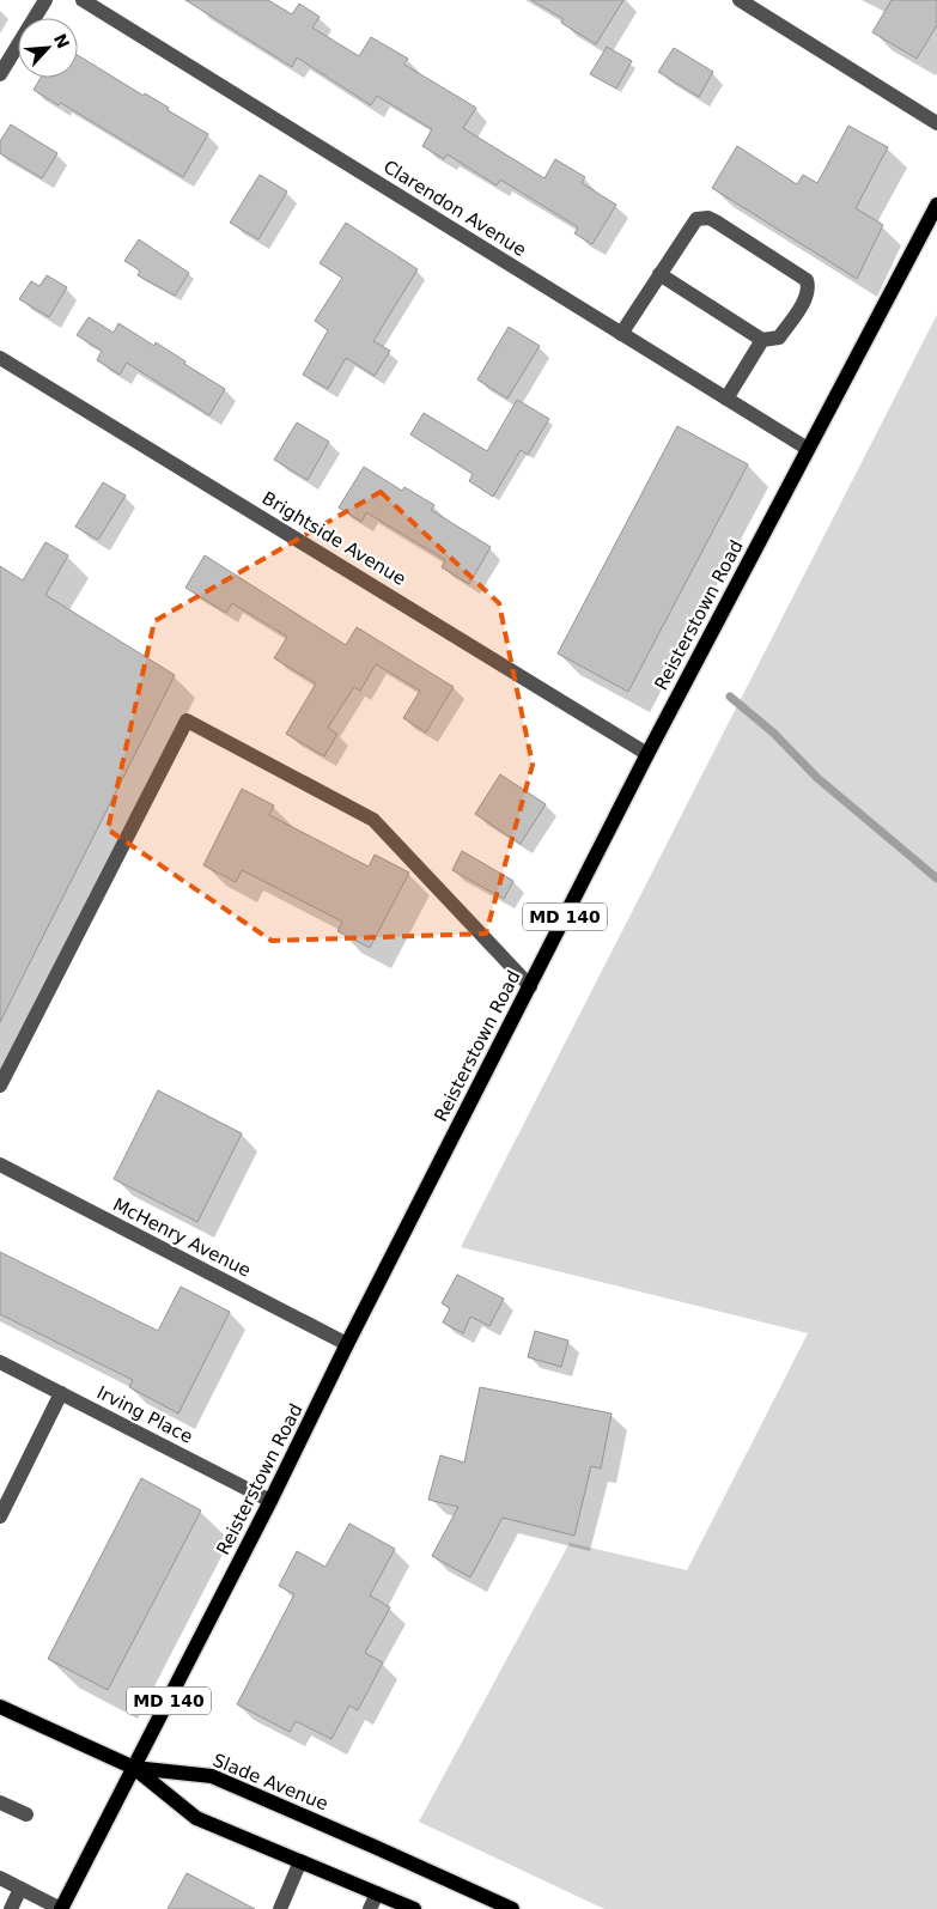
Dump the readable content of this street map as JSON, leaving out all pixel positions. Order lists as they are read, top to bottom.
{
  "streets": {
    "main road": ["Reisterstown Road", "MD 140", "Slade Avenue"],
    "street": [
      "Clarendon Avenue",
      "Brightside Avenue",
      "McHenry Avenue",
      "Irving Place"
    ]
  },
  "crossings": [
    ["Clarendon Avenue", "Reisterstown Road"],
    ["Brightside Avenue", "Reisterstown Road"],
    ["Reisterstown Road", "McHenry Avenue"],
    ["Reisterstown Road", "Irving Place"],
    ["Reisterstown Road", "Slade Avenue"]
  ],
  "north": "top right"
}
